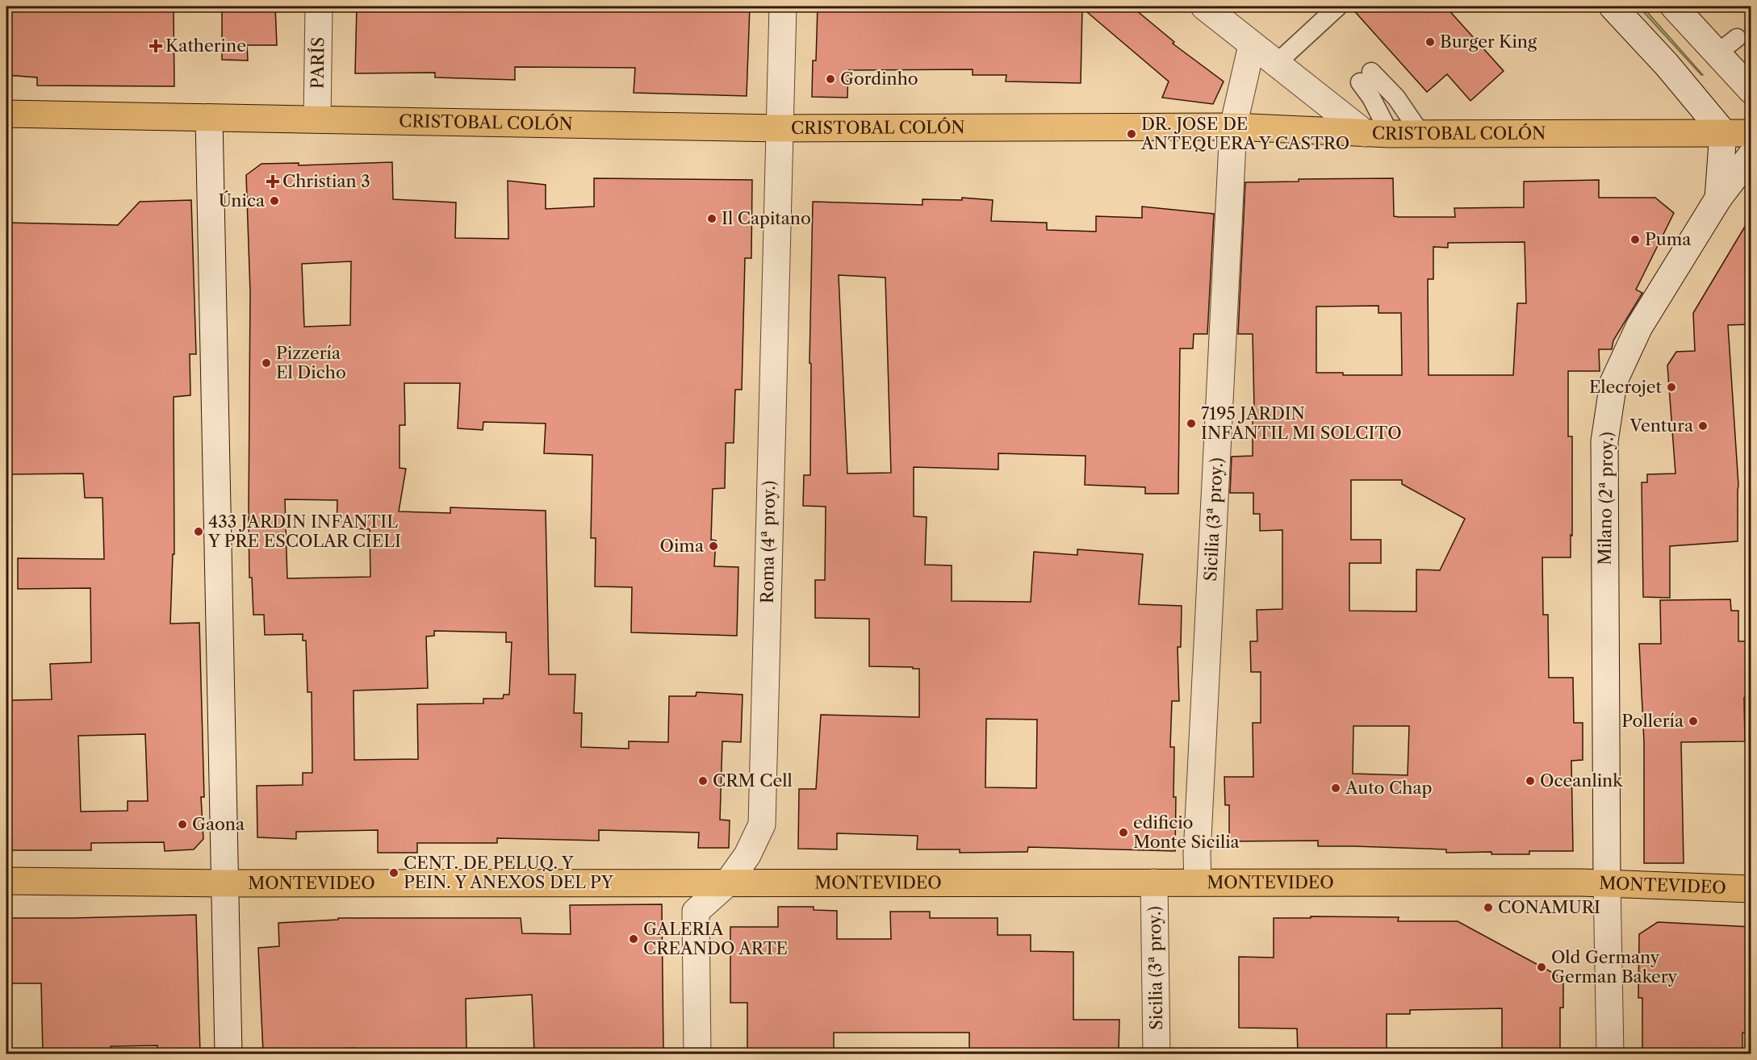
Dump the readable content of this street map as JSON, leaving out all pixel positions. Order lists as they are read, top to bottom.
{
  "streets": {
    "main road": ["CRISTOBAL COLÓN", "MONTEVIDEO"],
    "street": [
      "PARÍS",
      "Milano (2ª proy.)",
      "Sicilia (3ª proy.)",
      "Roma (4ª proy.)"
    ]
  },
  "crossings": [
    ["PARÍS", "CRISTOBAL COLÓN"],
    ["CRISTOBAL COLÓN", "Sicilia (3ª proy.)"],
    ["CRISTOBAL COLÓN", "Roma (4ª proy.)"],
    ["Milano (2ª proy.)", "MONTEVIDEO"],
    ["Sicilia (3ª proy.)", "MONTEVIDEO"],
    ["Roma (4ª proy.)", "MONTEVIDEO"]
  ],
  "places": {
    "other": [
      "Burger King",
      "Gordinho",
      "DR. JOSE DE ANTEQUERA Y CASTRO",
      "Única",
      "Il Capitano",
      "Puma",
      "Pizzería El Dicho",
      "Elecrojet",
      "7195 JARDIN INFANTIL MI SOLCITO",
      "Ventura",
      "433 JARDIN INFANTIL Y PRE ESCOLAR CIELI",
      "Oima",
      "Pollería",
      "CRM Cell",
      "Oceanlink",
      "Auto Chap",
      "Gaona",
      "edificio Monte Sicilia",
      "CENT. DE PELUQ. Y PEIN. Y ANEXOS DEL PY",
      "CONAMURI",
      "GALERIA CREANDO ARTE",
      "Old Germany German Bakery"
    ],
    "health": ["Katherine", "Christian 3"]
  }
}
